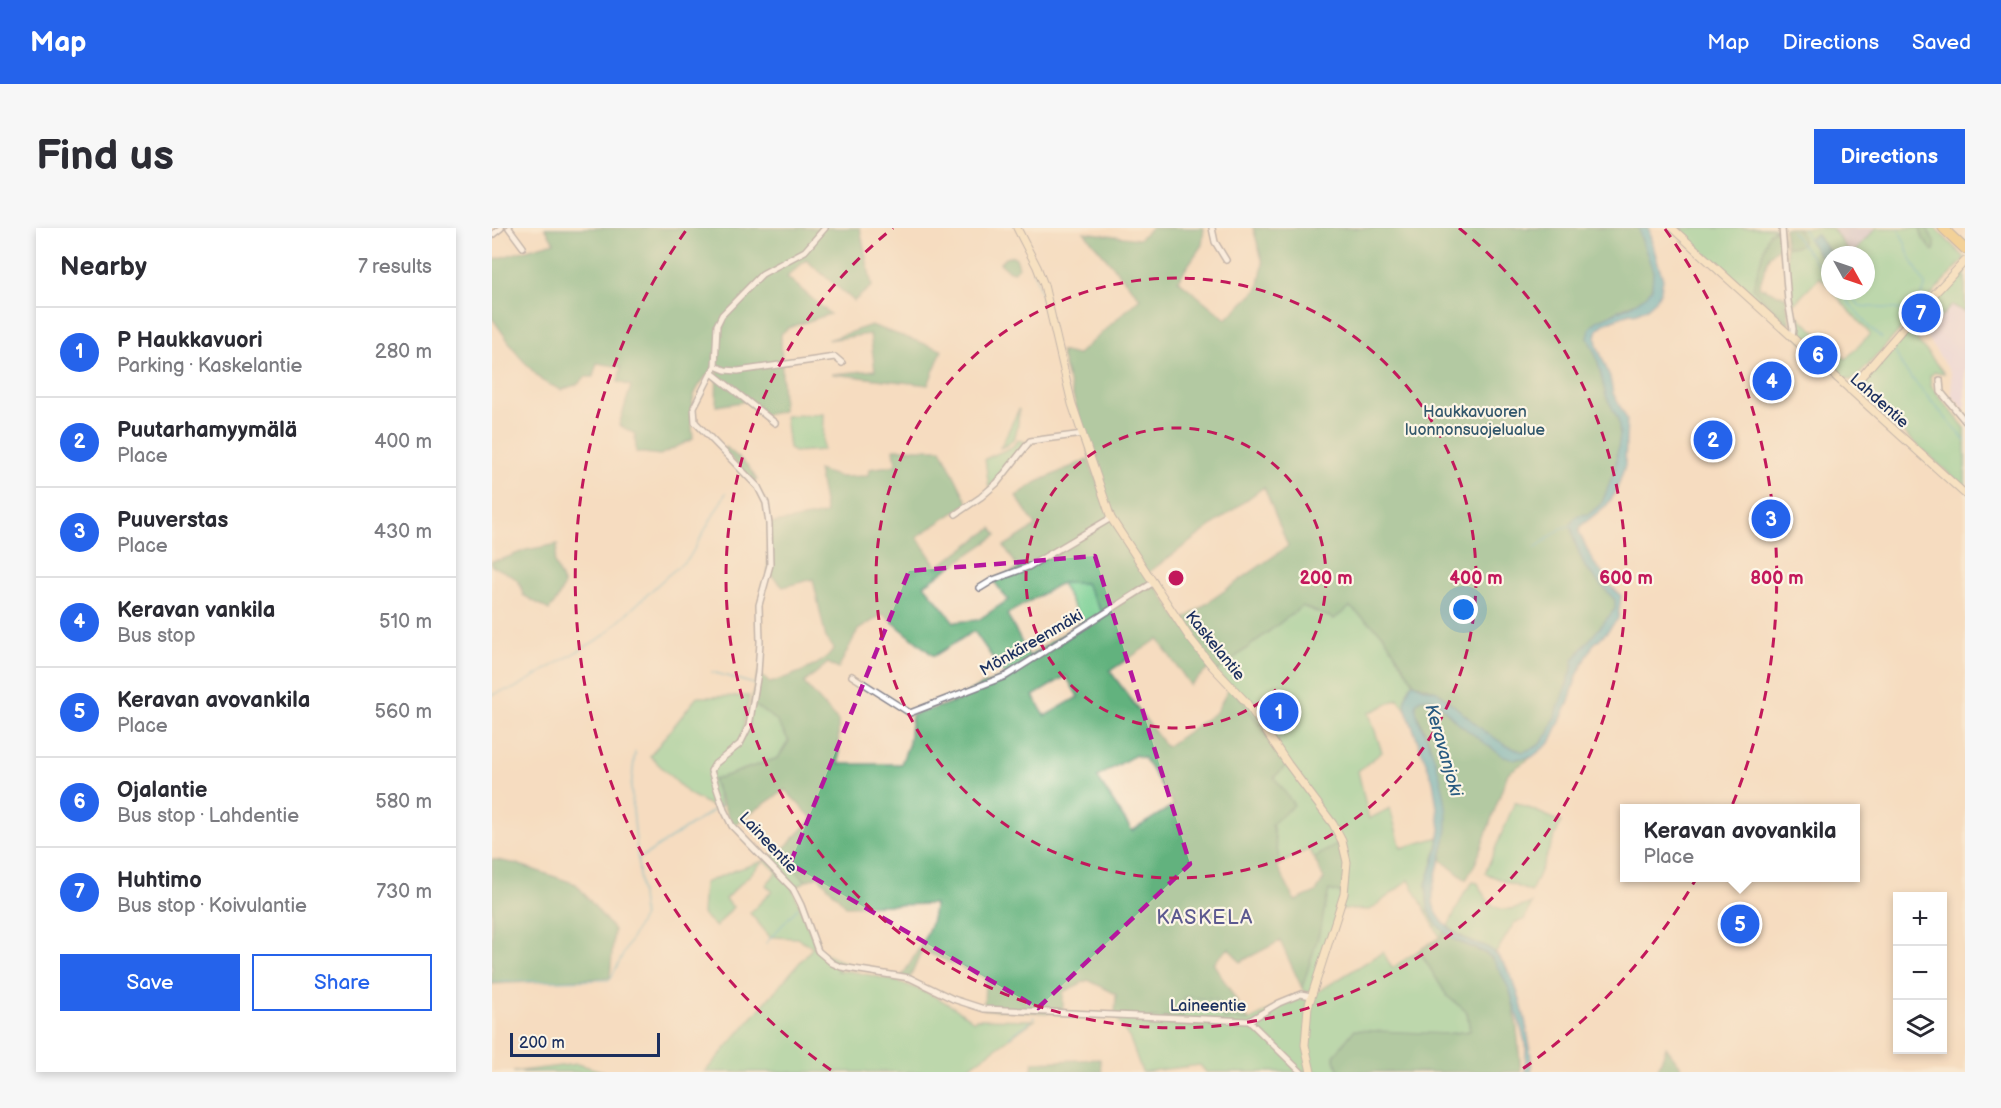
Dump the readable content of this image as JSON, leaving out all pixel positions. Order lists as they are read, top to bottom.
{
  "streets": {
    "street": [
      "Lahdentie",
      "Mönkäreenmäki",
      "Kaskelantie",
      "Laineentie"
    ]
  },
  "crossings": [
    ["Mönkäreenmäki", "Kaskelantie"],
    ["Kaskelantie", "Laineentie"]
  ],
  "districts": ["KASKELA"],
  "water": ["Keravanjoki"],
  "parks": ["Haukkavuoren luonnonsuojelualue"],
  "scale_bar": "200 m",
  "north": "bottom right",
  "page": {
    "header": "Map",
    "nav": ["Map", "Directions", "Saved"],
    "buttons": [
      "Directions",
      ["Save", "Share"]
    ],
    "title": "Find us",
    "heading": ["Nearby", "7 results"],
    "pins": [
      "7",
      "6",
      "4",
      "2",
      "3",
      "1",
      "5"
    ],
    "list": [
      {
        "mark": "1",
        "name": "P Haukkavuori",
        "note": "Parking · Kaskelantie",
        "value": "280 m"
      },
      {
        "mark": "2",
        "name": "Puutarhamyymälä",
        "note": "Place",
        "value": "400 m"
      },
      {
        "mark": "3",
        "name": "Puuverstas",
        "note": "Place",
        "value": "430 m"
      },
      {
        "mark": "4",
        "name": "Keravan vankila",
        "note": "Bus stop",
        "value": "510 m"
      },
      {
        "mark": "5",
        "name": "Keravan avovankila",
        "note": "Place",
        "value": "560 m"
      },
      {
        "mark": "6",
        "name": "Ojalantie",
        "note": "Bus stop · Lahdentie",
        "value": "580 m"
      },
      {
        "mark": "7",
        "name": "Huhtimo",
        "note": "Bus stop · Koivulantie",
        "value": "730 m"
      }
    ],
    "popup": ["Keravan avovankila", "Place"],
    "map_buttons": ["+", "−"],
    "scale": "200 m"
  },
  "rings": [
    "200 m",
    "400 m",
    "600 m",
    "800 m"
  ]
}
